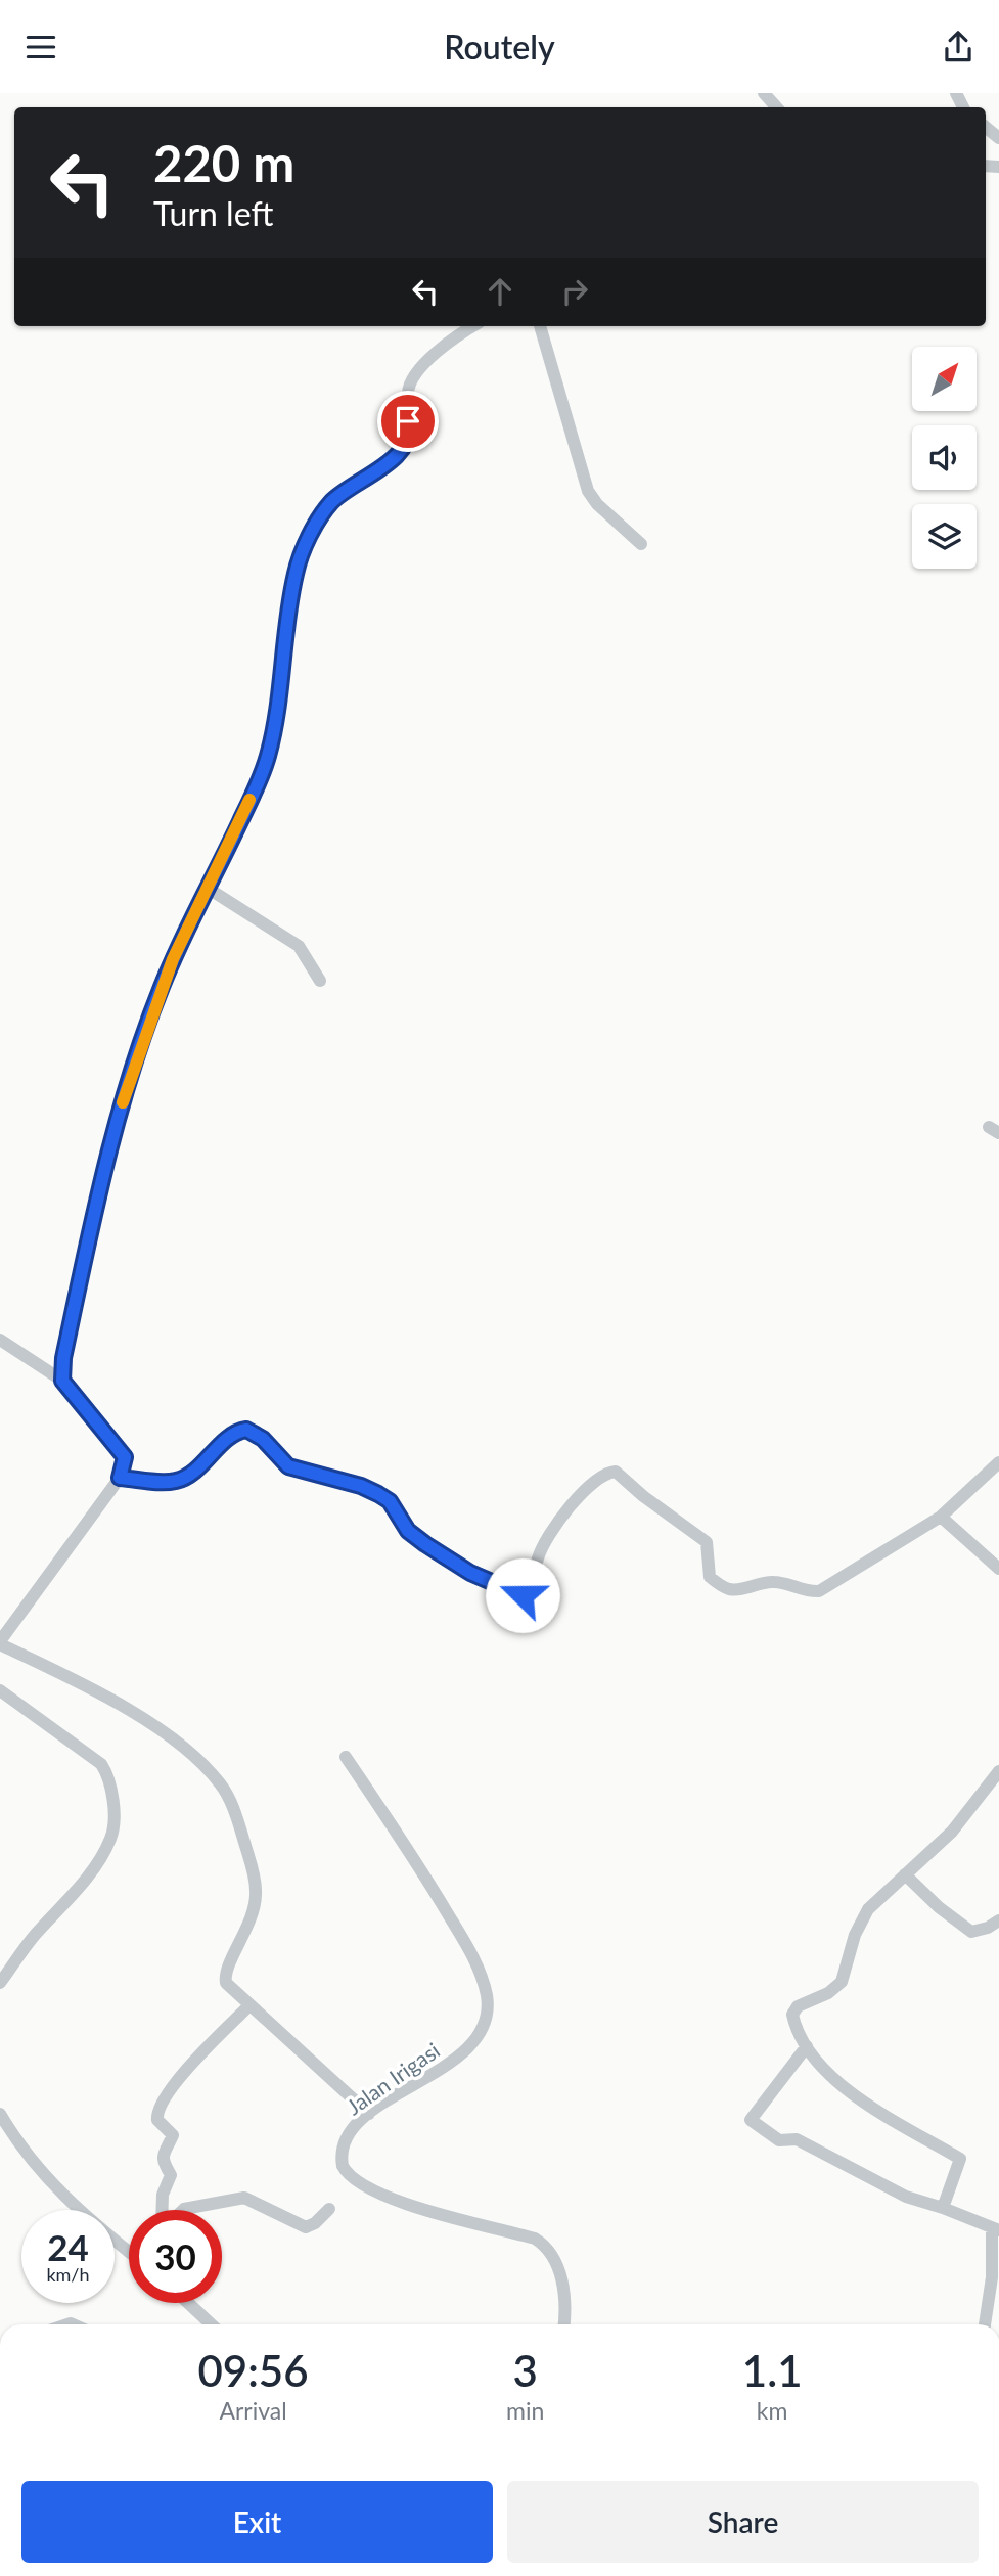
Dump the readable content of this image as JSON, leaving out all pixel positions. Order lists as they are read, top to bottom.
{
  "streets": {
    "street": ["Jalan Irigasi"]
  },
  "north": "top right",
  "page": {
    "header": "Routely",
    "turn": ["220 m", "Turn left"],
    "speed": "24 km/h",
    "limit": "30",
    "eta": [
      "09:56",
      "Arrival",
      "3",
      "min",
      "1.1",
      "km"
    ],
    "buttons": ["Exit", "Share"]
  }
}
